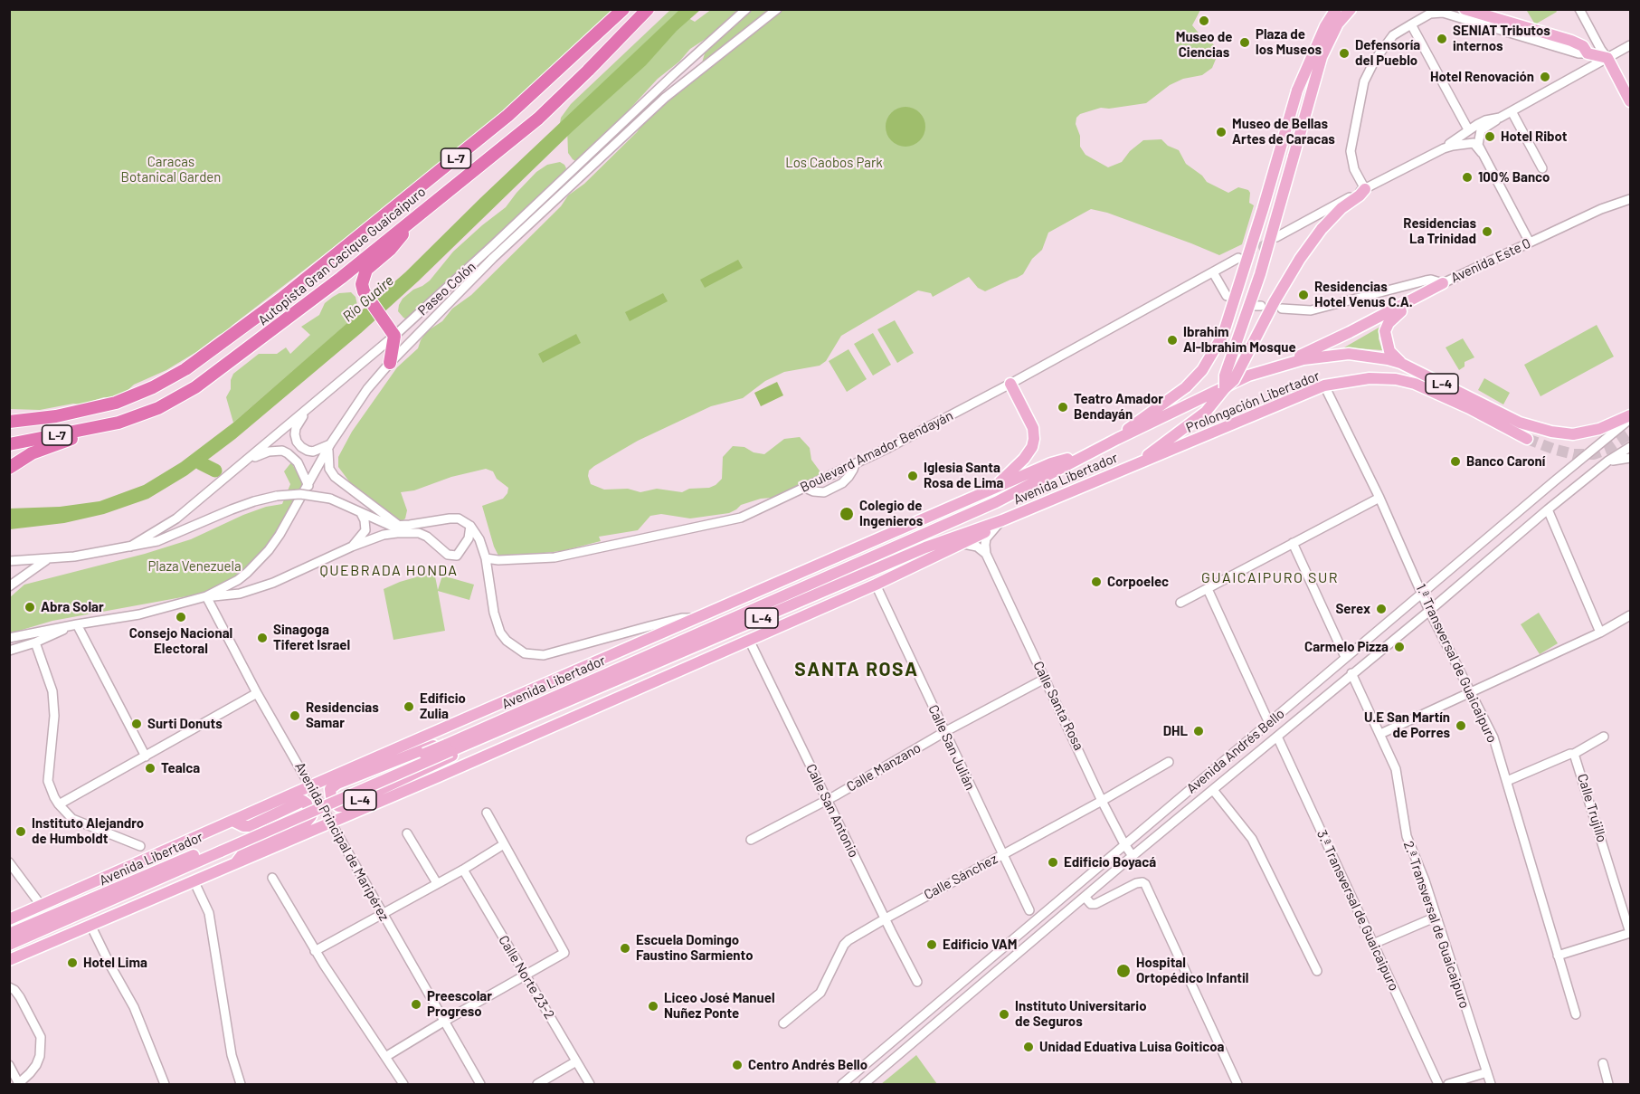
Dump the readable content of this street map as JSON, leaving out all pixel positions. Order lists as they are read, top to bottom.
{
  "streets": {
    "highway": ["L-7", "Autopista Gran Cacique Guaicaipuro"],
    "main road": ["L-4", "Prolongación Libertador", "Avenida Libertador"],
    "street": [
      "Avenida Este 0",
      "Paseo Colón",
      "Boulevard Amador Bendayán",
      "1.ª Transversal de Guaicaipuro",
      "Calle Santa Rosa",
      "Calle San Julián",
      "Avenida Andrés Bello",
      "Calle Manzano",
      "Calle Trujillo",
      "Calle San Antonio",
      "Avenida Principal de Maripérez",
      "Calle Sánchez",
      "3.ª Transversal de Guaicaipuro",
      "2.ª Transversal de Guaicaipuro",
      "Calle Norte 23-2"
    ]
  },
  "crossings": [
    ["Avenida Este 0", "L-4"],
    ["Paseo Colón", "Avenida Principal de Maripérez"],
    ["L-4", "Prolongación Libertador"],
    ["L-4", "Avenida Libertador"],
    ["L-4", "Calle San Antonio"],
    ["Prolongación Libertador", "Avenida Libertador"],
    ["Prolongación Libertador", "1.ª Transversal de Guaicaipuro"],
    ["Prolongación Libertador", "Avenida Andrés Bello"],
    ["Avenida Libertador", "Calle San Julián"],
    ["Avenida Libertador", "Calle San Antonio"],
    ["Avenida Libertador", "Avenida Principal de Maripérez"],
    ["1.ª Transversal de Guaicaipuro", "Avenida Andrés Bello"],
    ["Calle Santa Rosa", "Avenida Andrés Bello"],
    ["Calle Santa Rosa", "Calle Manzano"],
    ["Calle Santa Rosa", "Calle Sánchez"],
    ["Calle San Julián", "Calle Manzano"],
    ["Calle San Julián", "Calle Sánchez"],
    ["Avenida Andrés Bello", "3.ª Transversal de Guaicaipuro"],
    ["Avenida Andrés Bello", "2.ª Transversal de Guaicaipuro"],
    ["Calle Manzano", "Calle San Antonio"],
    ["Calle San Antonio", "Calle Sánchez"]
  ],
  "districts": ["QUEBRADA HONDA", "GUAICAIPURO SUR", "SANTA ROSA"],
  "water": ["Río Guaire"],
  "parks": ["Caracas Botanical Garden", "Los Caobos Park", "Plaza Venezuela"],
  "places": [
    "Museo de Ciencias",
    "SENIAT Tributos internos",
    "Plaza de los Museos",
    "Defensoría del Pueblo",
    "Hotel Renovación",
    "Museo de Bellas Artes de Caracas",
    "Hotel Ribot",
    "100% Banco",
    "Residencias La Trinidad",
    "Residencias Hotel Venus C.A.",
    "Ibrahim Al-lbrahim Mosque",
    "Teatro Amador Bendayán",
    "Banco Caroní",
    "Iglesia Santa Rosa de Lima",
    "Colegio de Ingenieros",
    "Corpoelec",
    "Abra Solar",
    "Serex",
    "Consejo Nacional Electoral",
    "Sinagoga Tiferet Israel",
    "Carmelo Pizza",
    "Edificio Zulia",
    "Residencias Samar",
    "Surti Donuts",
    "U.E San Martín de Porres",
    "DHL",
    "Tealca",
    "Instituto Alejandro de Humboldt",
    "Edificio Boyacá",
    "Edificio VAM",
    "Escuela Domingo Faustino Sarmiento",
    "Hotel Lima",
    "Hospital Ortopédico Infantil",
    "Preescolar Progreso",
    "Liceo José Manuel Nuñez Ponte",
    "Instituto Universitario de Seguros",
    "Unidad Eduativa Luisa Goiticoa",
    "Centro Andrés Bello"
  ]
}
